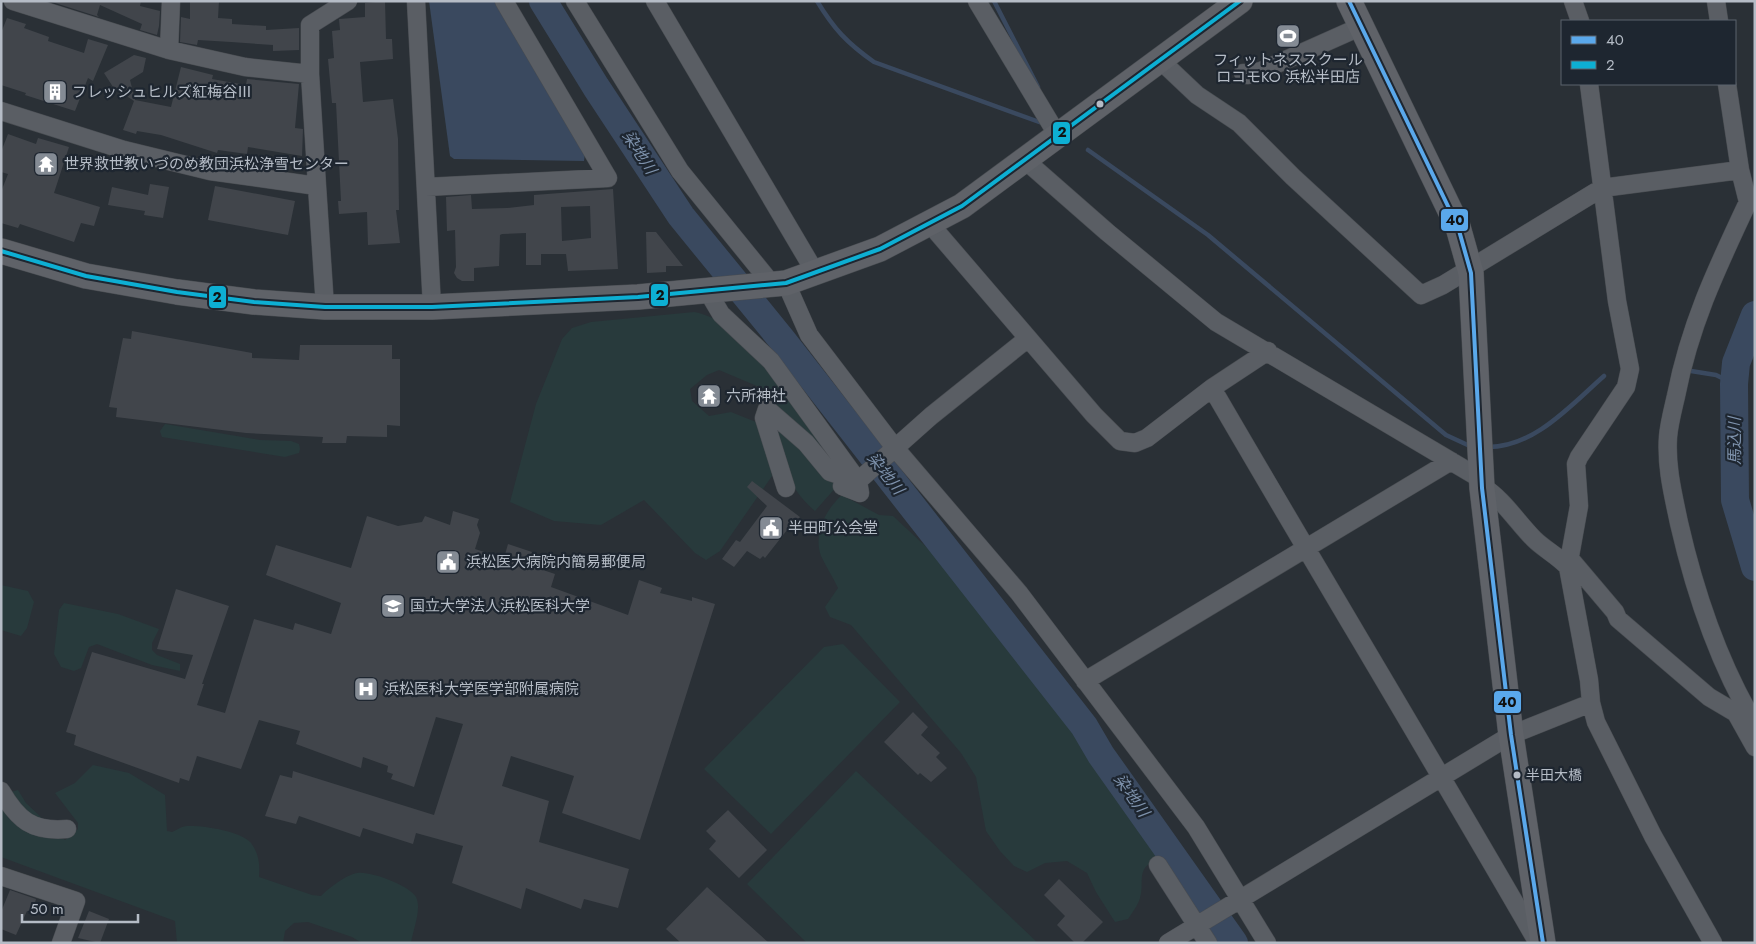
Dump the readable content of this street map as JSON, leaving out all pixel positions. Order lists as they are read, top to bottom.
{
  "water": ["染地川", "馬込川"],
  "places": {
    "sports": ["フィットネススクール ロコモKO 浜松半田店"],
    "building": ["フレッシュヒルズ紅梅谷Ⅲ"],
    "temple": ["世界救世教いづのめ教団浜松浄雪センター", "六所神社"],
    "public building": ["半田町公会堂", "浜松医大病院内簡易郵便局"],
    "school or university": ["国立大学法人浜松医科大学"],
    "hospital": ["浜松医科大学医学部附属病院"],
    "other": ["半田大橋"]
  },
  "lines": ["transit line 40", "transit line 2"],
  "legend": ["40", "2"],
  "scale_bar": "50 m"
}
